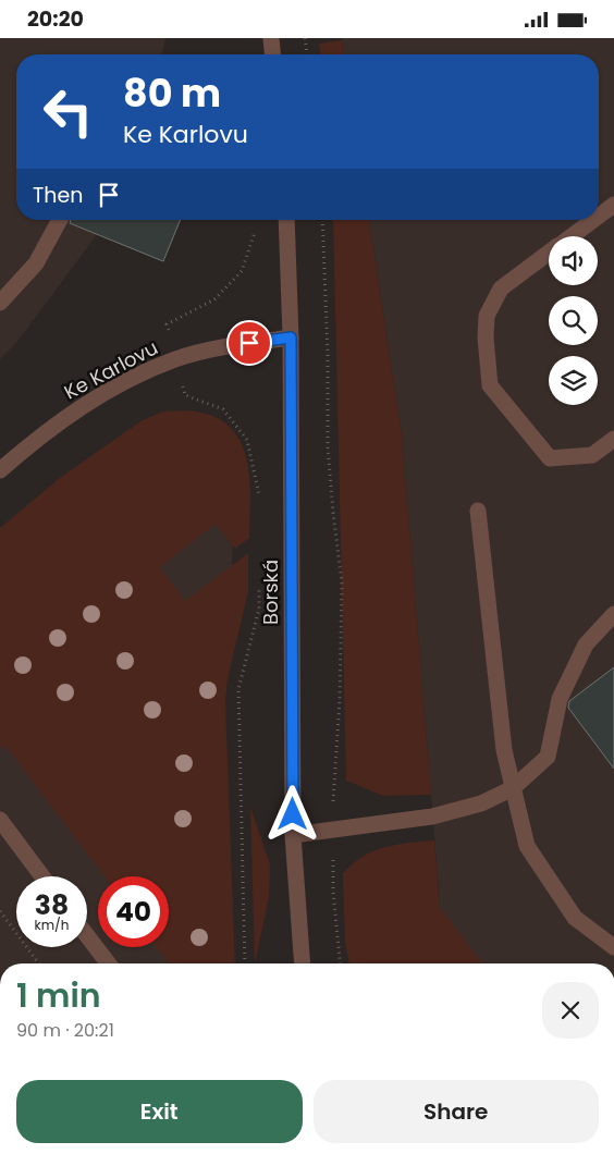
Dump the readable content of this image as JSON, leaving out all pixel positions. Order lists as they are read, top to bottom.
{
  "streets": {
    "street": ["Ke Karlovu", "Borská"]
  },
  "crossings": [
    ["Ke Karlovu", "Borská"]
  ],
  "page": {
    "status": "20:20",
    "turn": ["80 m", "Ke Karlovu"],
    "then": "Then",
    "speed": "38 km/h",
    "limit": "40",
    "heading": ["1 min", "90 m · 20:21"],
    "buttons": ["Exit", "Share"]
  }
}
